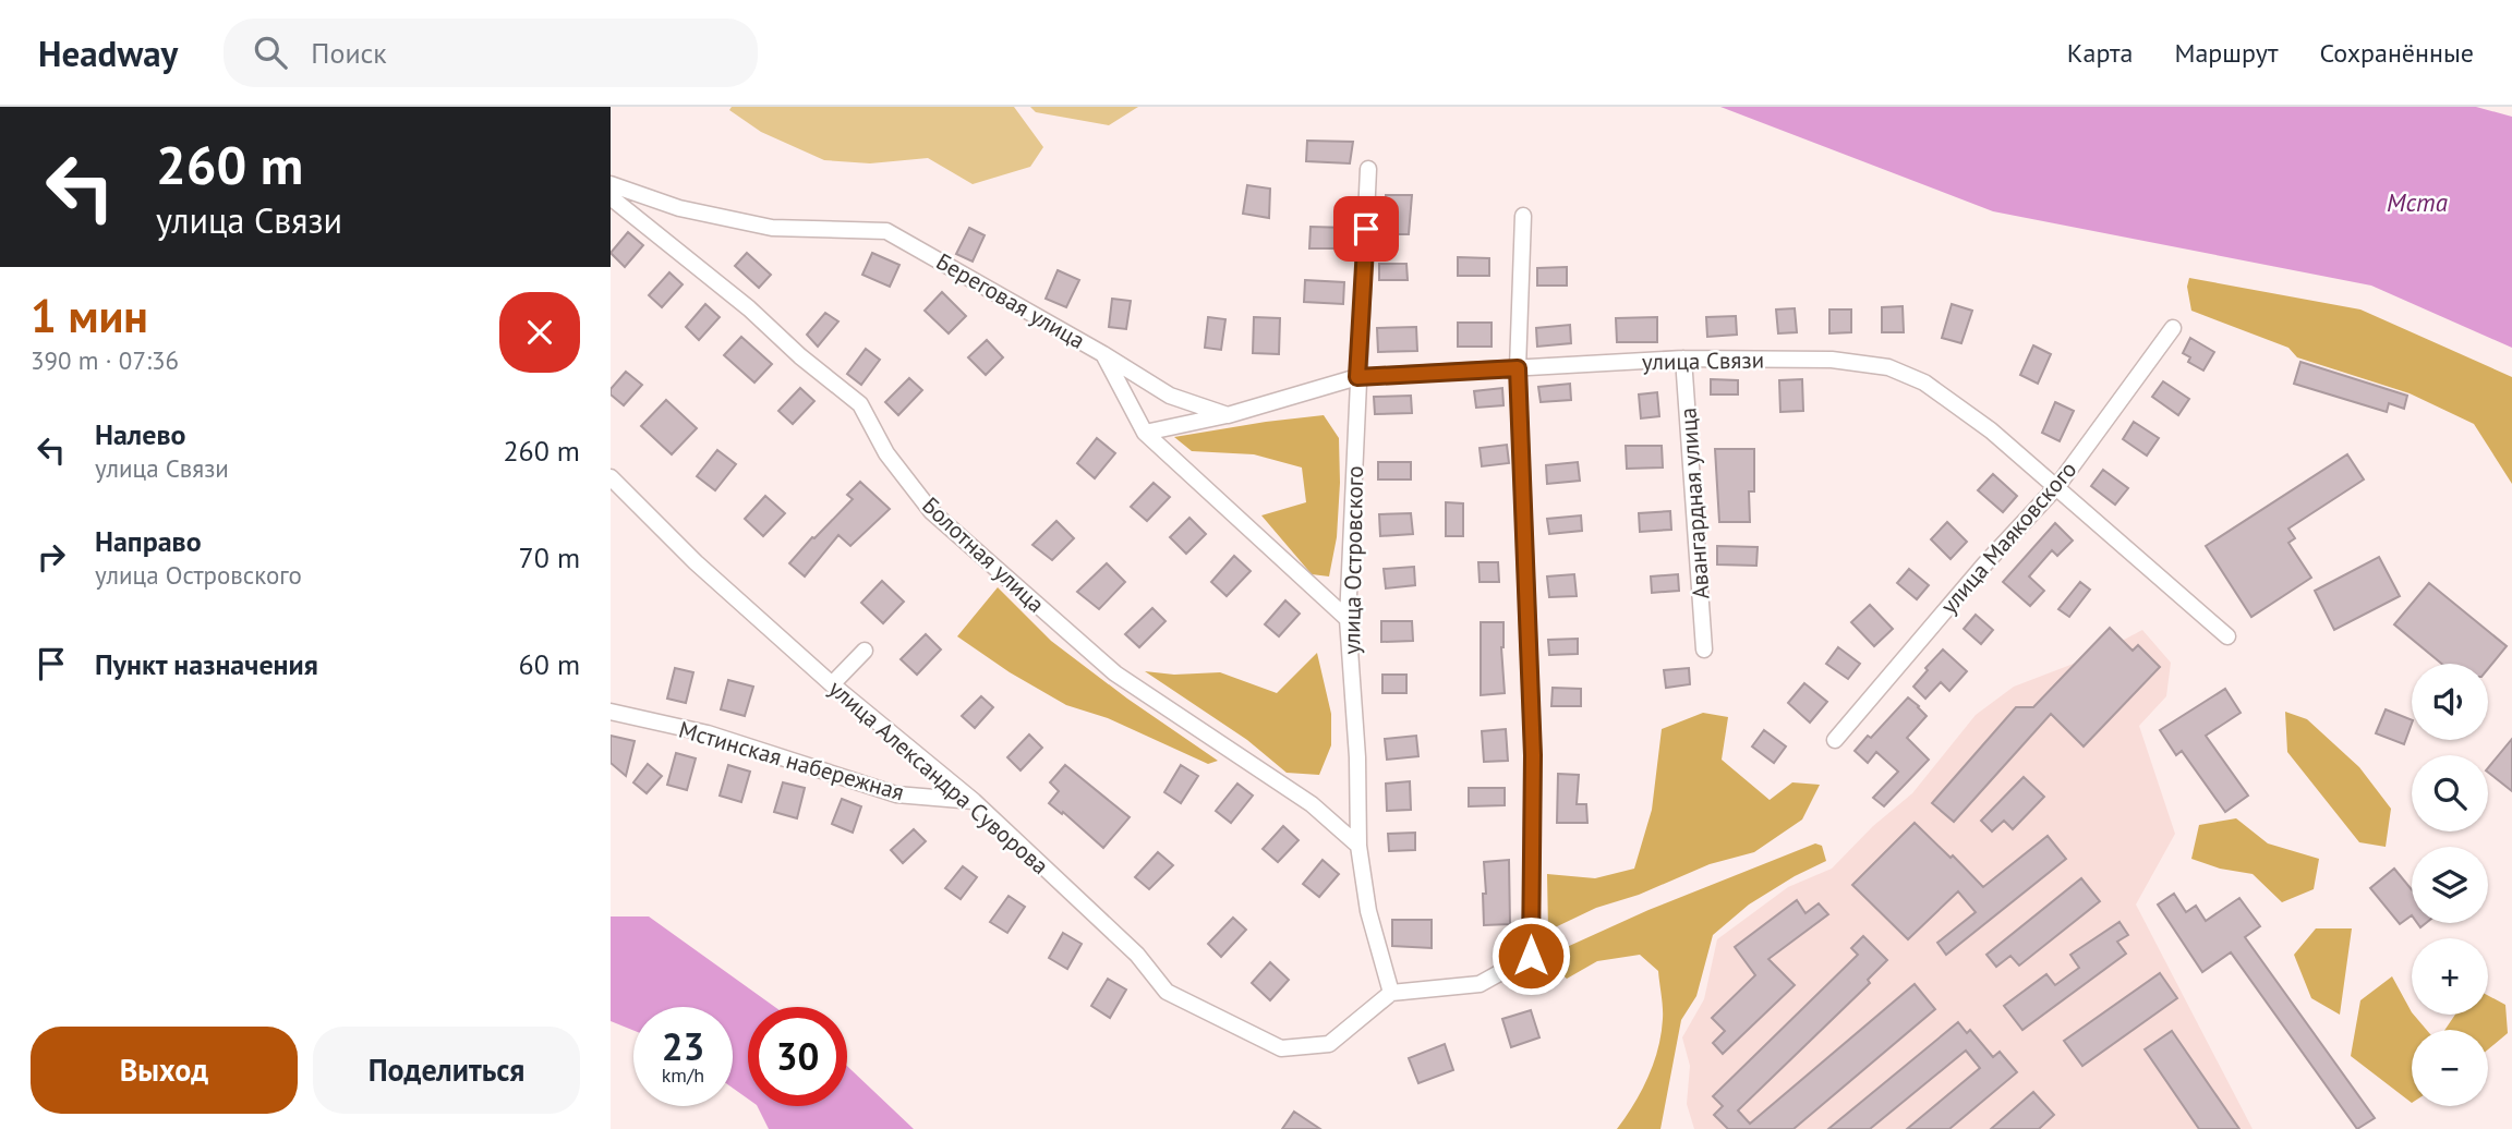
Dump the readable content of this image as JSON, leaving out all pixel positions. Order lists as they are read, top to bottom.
{
  "streets": {
    "street": [
      "Береговая улица",
      "улица Связи",
      "Авангардная улица",
      "улица Маяковского",
      "Болотная улица",
      "улица Островского",
      "Мстинская набережная",
      "улица Александра Суворова"
    ]
  },
  "crossings": [
    ["Береговая улица", "улица Связи"],
    ["Береговая улица", "улица Островского"],
    ["улица Связи", "Авангардная улица"],
    ["улица Связи", "улица Маяковского"],
    ["улица Связи", "улица Островского"],
    ["Болотная улица", "улица Островского"],
    ["улица Островского", "улица Александра Суворова"],
    ["Мстинская набережная", "улица Александра Суворова"]
  ],
  "water": ["Мста"],
  "page": {
    "header": "Headway",
    "search": "Поиск",
    "nav": ["Карта", "Маршрут", "Сохранённые"],
    "turn": ["260 m", "улица Связи"],
    "heading": ["1 мин", "390 m · 07:36"],
    "list": [
      {
        "name": "Налево",
        "note": "улица Связи",
        "value": "260 m"
      },
      {
        "name": "Направо",
        "note": "улица Островского",
        "value": "70 m"
      },
      {
        "name": "Пункт назначения",
        "value": "60 m"
      }
    ],
    "map_buttons": ["+", "−"],
    "speed": "23 km/h",
    "limit": "30",
    "buttons": ["Выход", "Поделиться"]
  }
}
